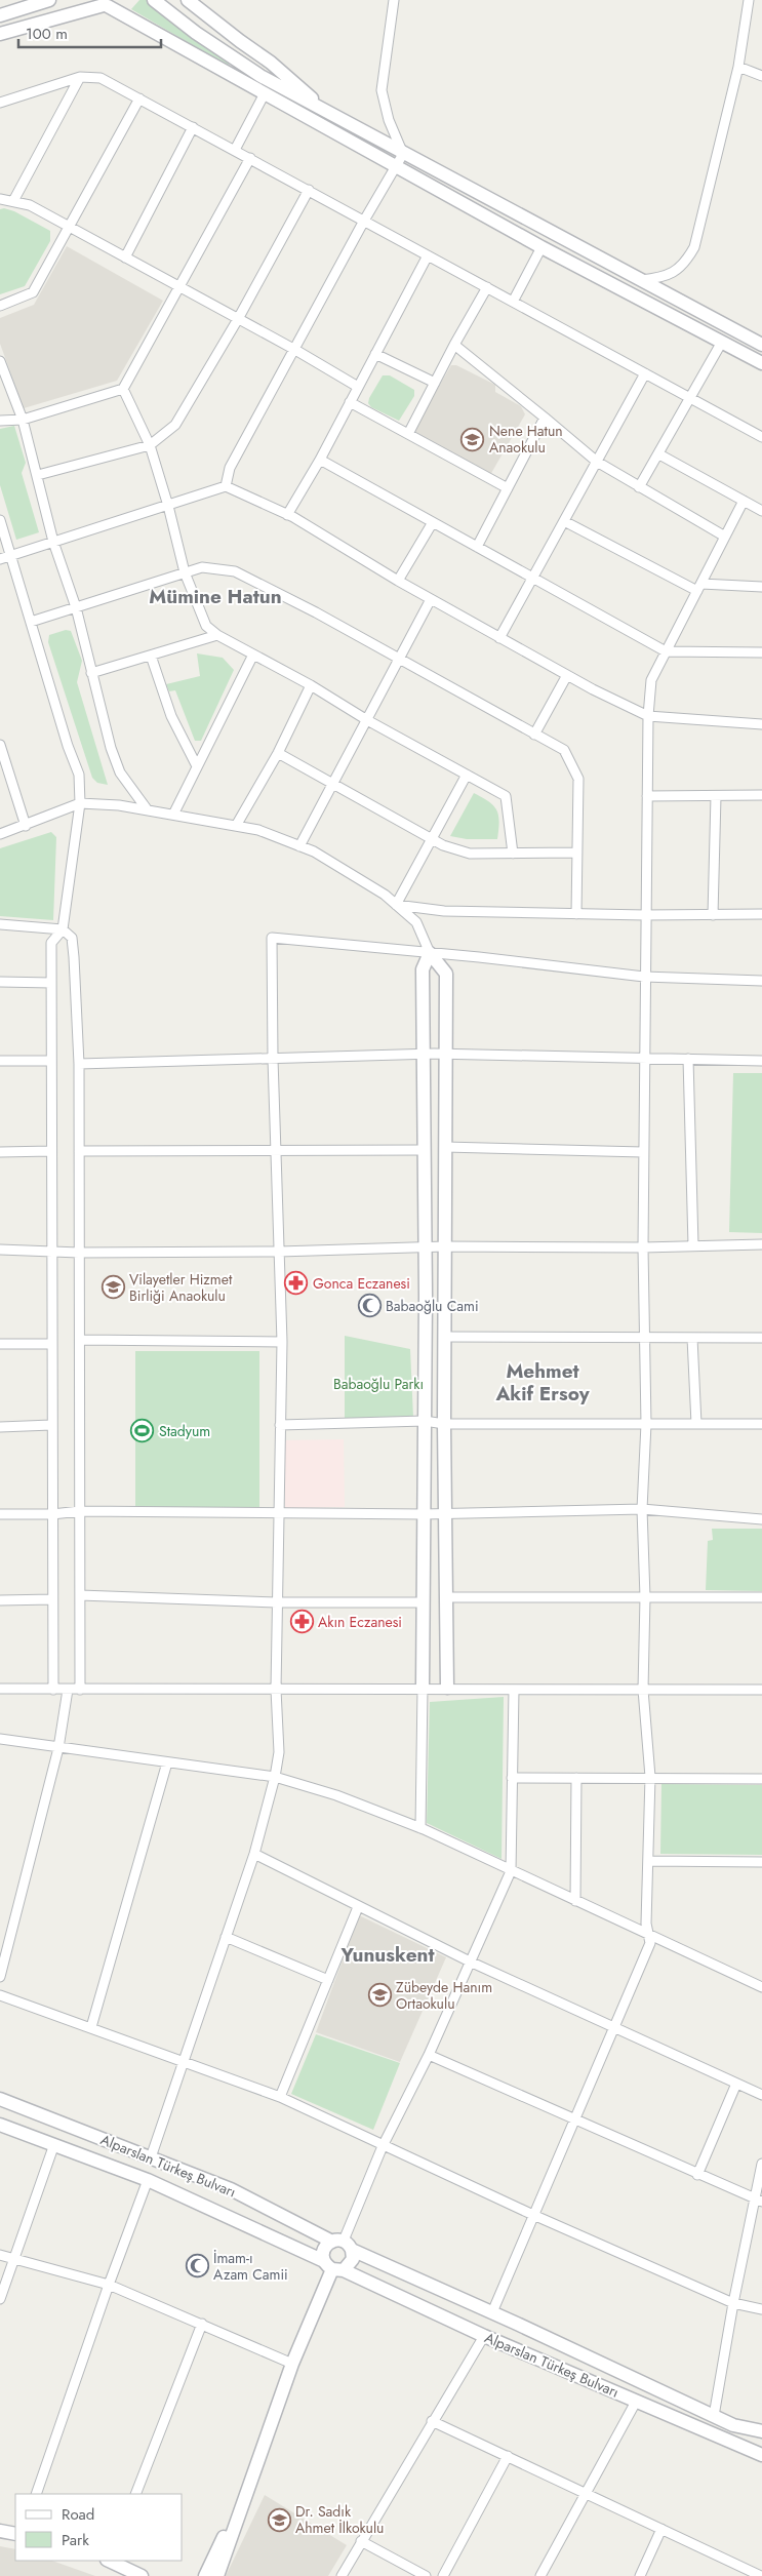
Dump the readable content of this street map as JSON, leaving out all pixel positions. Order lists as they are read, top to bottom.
{
  "streets": {
    "street": ["Alparslan Türkeş Bulvarı"]
  },
  "districts": ["Mümine Hatun", "Mehmet Akif Ersoy", "Yunuskent"],
  "parks": ["Babaoğlu Parkı"],
  "places": {
    "school or university": [
      "Nene Hatun Anaokulu",
      "Vilayetler Hizmet Birliği Anaokulu",
      "Zübeyde Hanım Ortaokulu",
      "Dr. Sadık Ahmet İlkokulu"
    ],
    "pharmacy": ["Gonca Eczanesi", "Akın Eczanesi"],
    "mosque": ["Babaoğlu Cami", "İmam-ı Azam Camii"],
    "sports": ["Stadyum"]
  },
  "legend": ["Road", "Park"],
  "scale_bar": "100 m"
}
